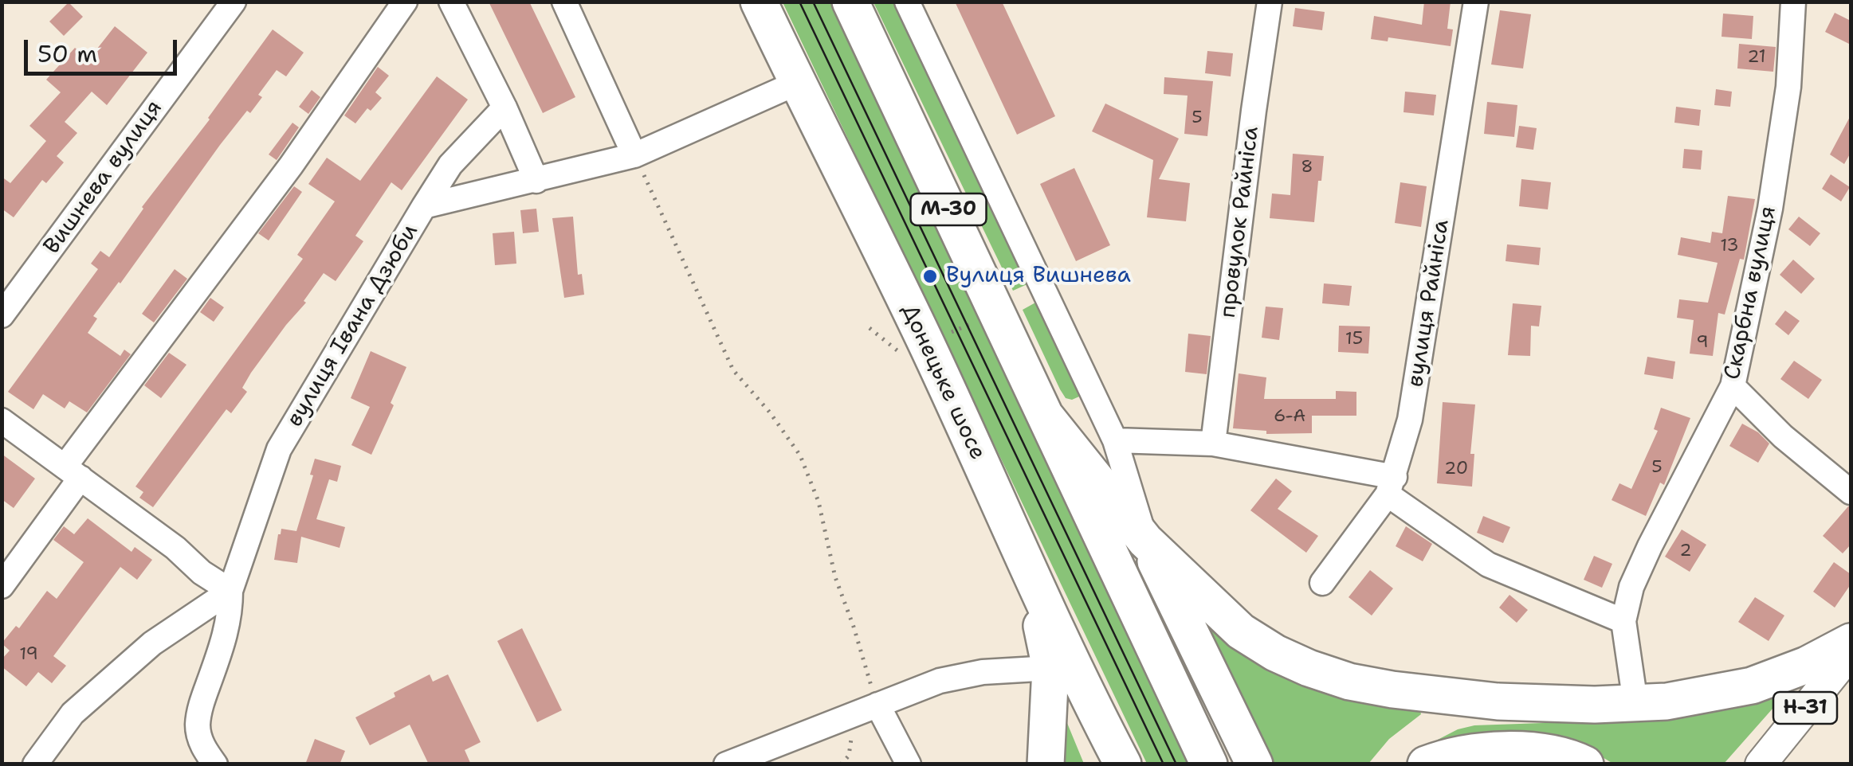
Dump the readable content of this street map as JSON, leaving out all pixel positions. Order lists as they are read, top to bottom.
{
  "streets": {
    "highway": ["М-30", "Донецьке шосе"],
    "main road": ["Н-31"],
    "street": [
      "Вишнева вулиця",
      "провулок Райніса",
      "Скарбна вулиця",
      "вулиця Райніса",
      "вулиця Івана Дзюби"
    ]
  },
  "crossings": [
    ["вулиця Івана Дзюби", "Донецьке шосе"]
  ],
  "places": ["Вулиця Вишнева"],
  "house_numbers": [
    "21",
    "5",
    "8",
    "13",
    "15",
    "9",
    "6-А",
    "5",
    "20",
    "2",
    "19"
  ],
  "scale_bar": "50 m"
}
